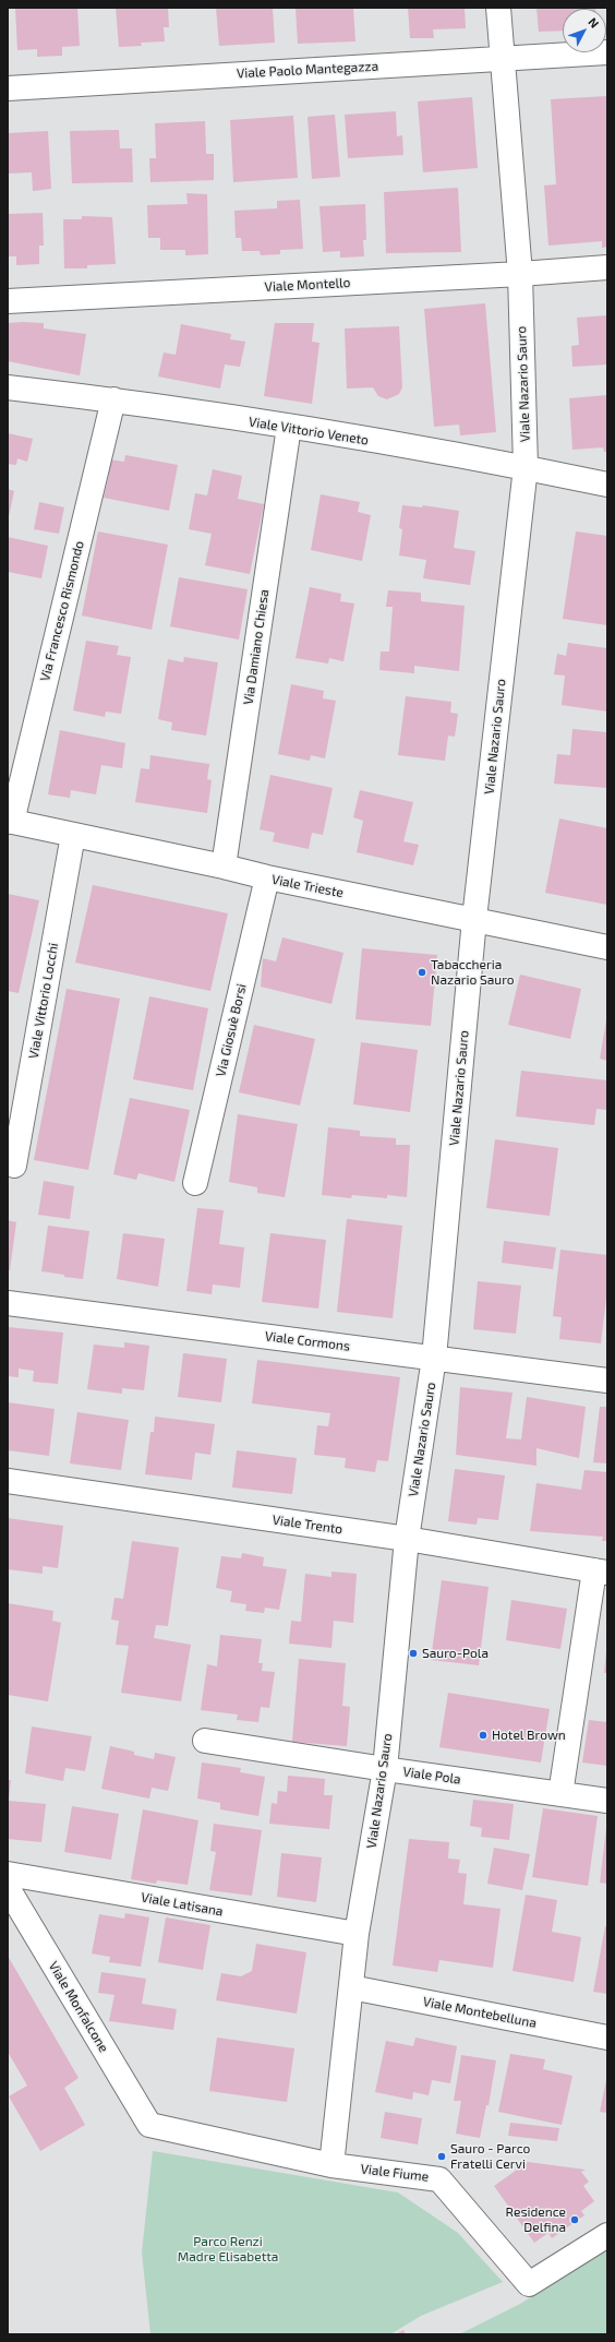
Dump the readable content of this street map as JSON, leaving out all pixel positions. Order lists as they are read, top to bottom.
{
  "streets": {
    "street": [
      "Viale Paolo Mantegazza",
      "Viale Montello",
      "Viale Nazario Sauro",
      "Viale Vittorio Veneto",
      "Via Francesco Rismondo",
      "Via Damiano Chiesa",
      "Viale Trieste",
      "Viale Vittorio Locchi",
      "Via Giosuè Borsi",
      "Viale Cormons",
      "Viale Trento",
      "Viale Pola",
      "Viale Latisana",
      "Viale Monfalcone",
      "Viale Montebelluna",
      "Viale Fiume"
    ]
  },
  "crossings": [
    ["Viale Paolo Mantegazza", "Viale Nazario Sauro"],
    ["Viale Montello", "Viale Nazario Sauro"],
    ["Viale Nazario Sauro", "Viale Vittorio Veneto"],
    ["Viale Nazario Sauro", "Viale Trieste"],
    ["Viale Nazario Sauro", "Viale Cormons"],
    ["Viale Nazario Sauro", "Viale Trento"],
    ["Viale Nazario Sauro", "Viale Pola"],
    ["Viale Nazario Sauro", "Viale Latisana"],
    ["Viale Nazario Sauro", "Viale Montebelluna"],
    ["Viale Nazario Sauro", "Viale Fiume"],
    ["Viale Vittorio Veneto", "Via Francesco Rismondo"],
    ["Viale Vittorio Veneto", "Via Damiano Chiesa"],
    ["Via Francesco Rismondo", "Viale Trieste"],
    ["Via Damiano Chiesa", "Viale Trieste"],
    ["Viale Trieste", "Viale Vittorio Locchi"],
    ["Viale Trieste", "Via Giosuè Borsi"],
    ["Viale Monfalcone", "Viale Fiume"]
  ],
  "parks": ["Parco Renzi Madre Elisabetta"],
  "places": [
    "Tabaccheria Nazario Sauro",
    "Sauro-Pola",
    "Hotel Brown",
    "Sauro - Parco Fratelli Cervi",
    "Residence Delfina"
  ],
  "north": "top right"
}
